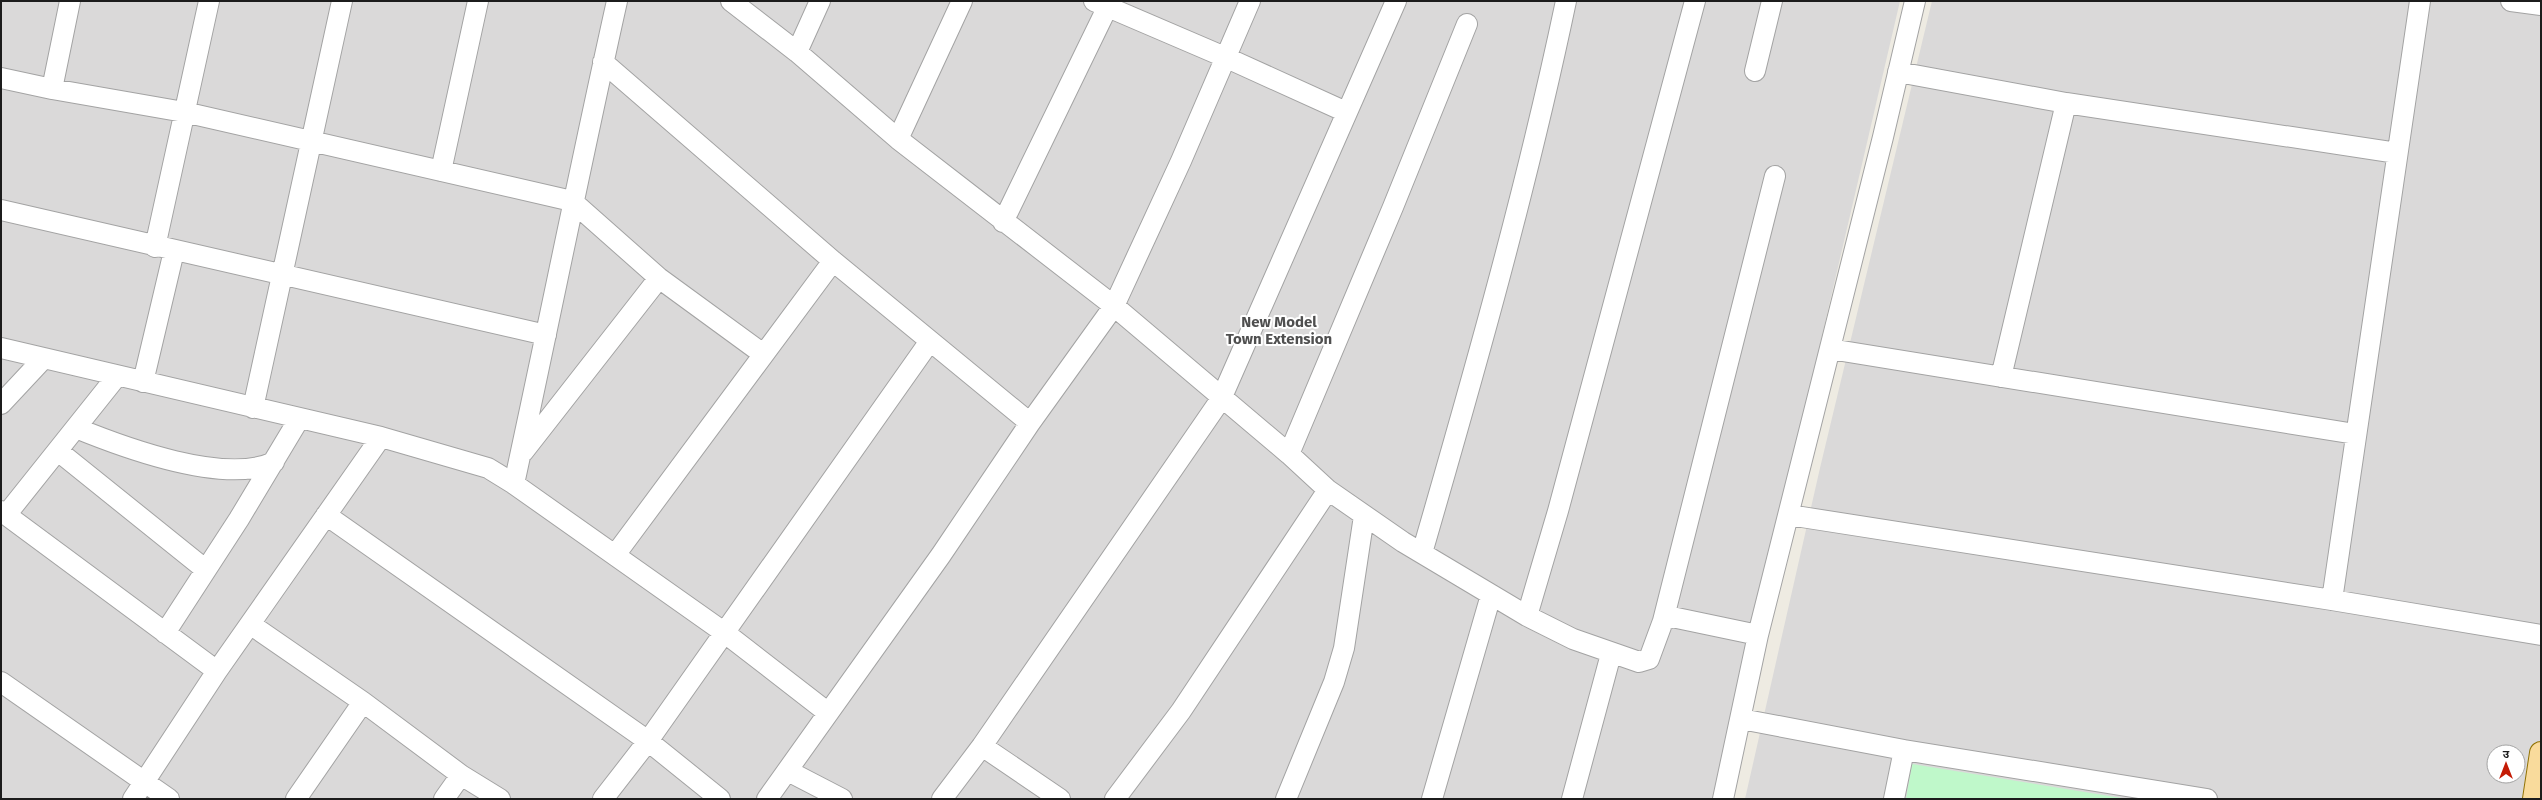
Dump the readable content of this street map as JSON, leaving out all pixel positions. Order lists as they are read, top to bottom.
{
  "districts": ["New Model Town Extension"],
  "north": "top"
}
